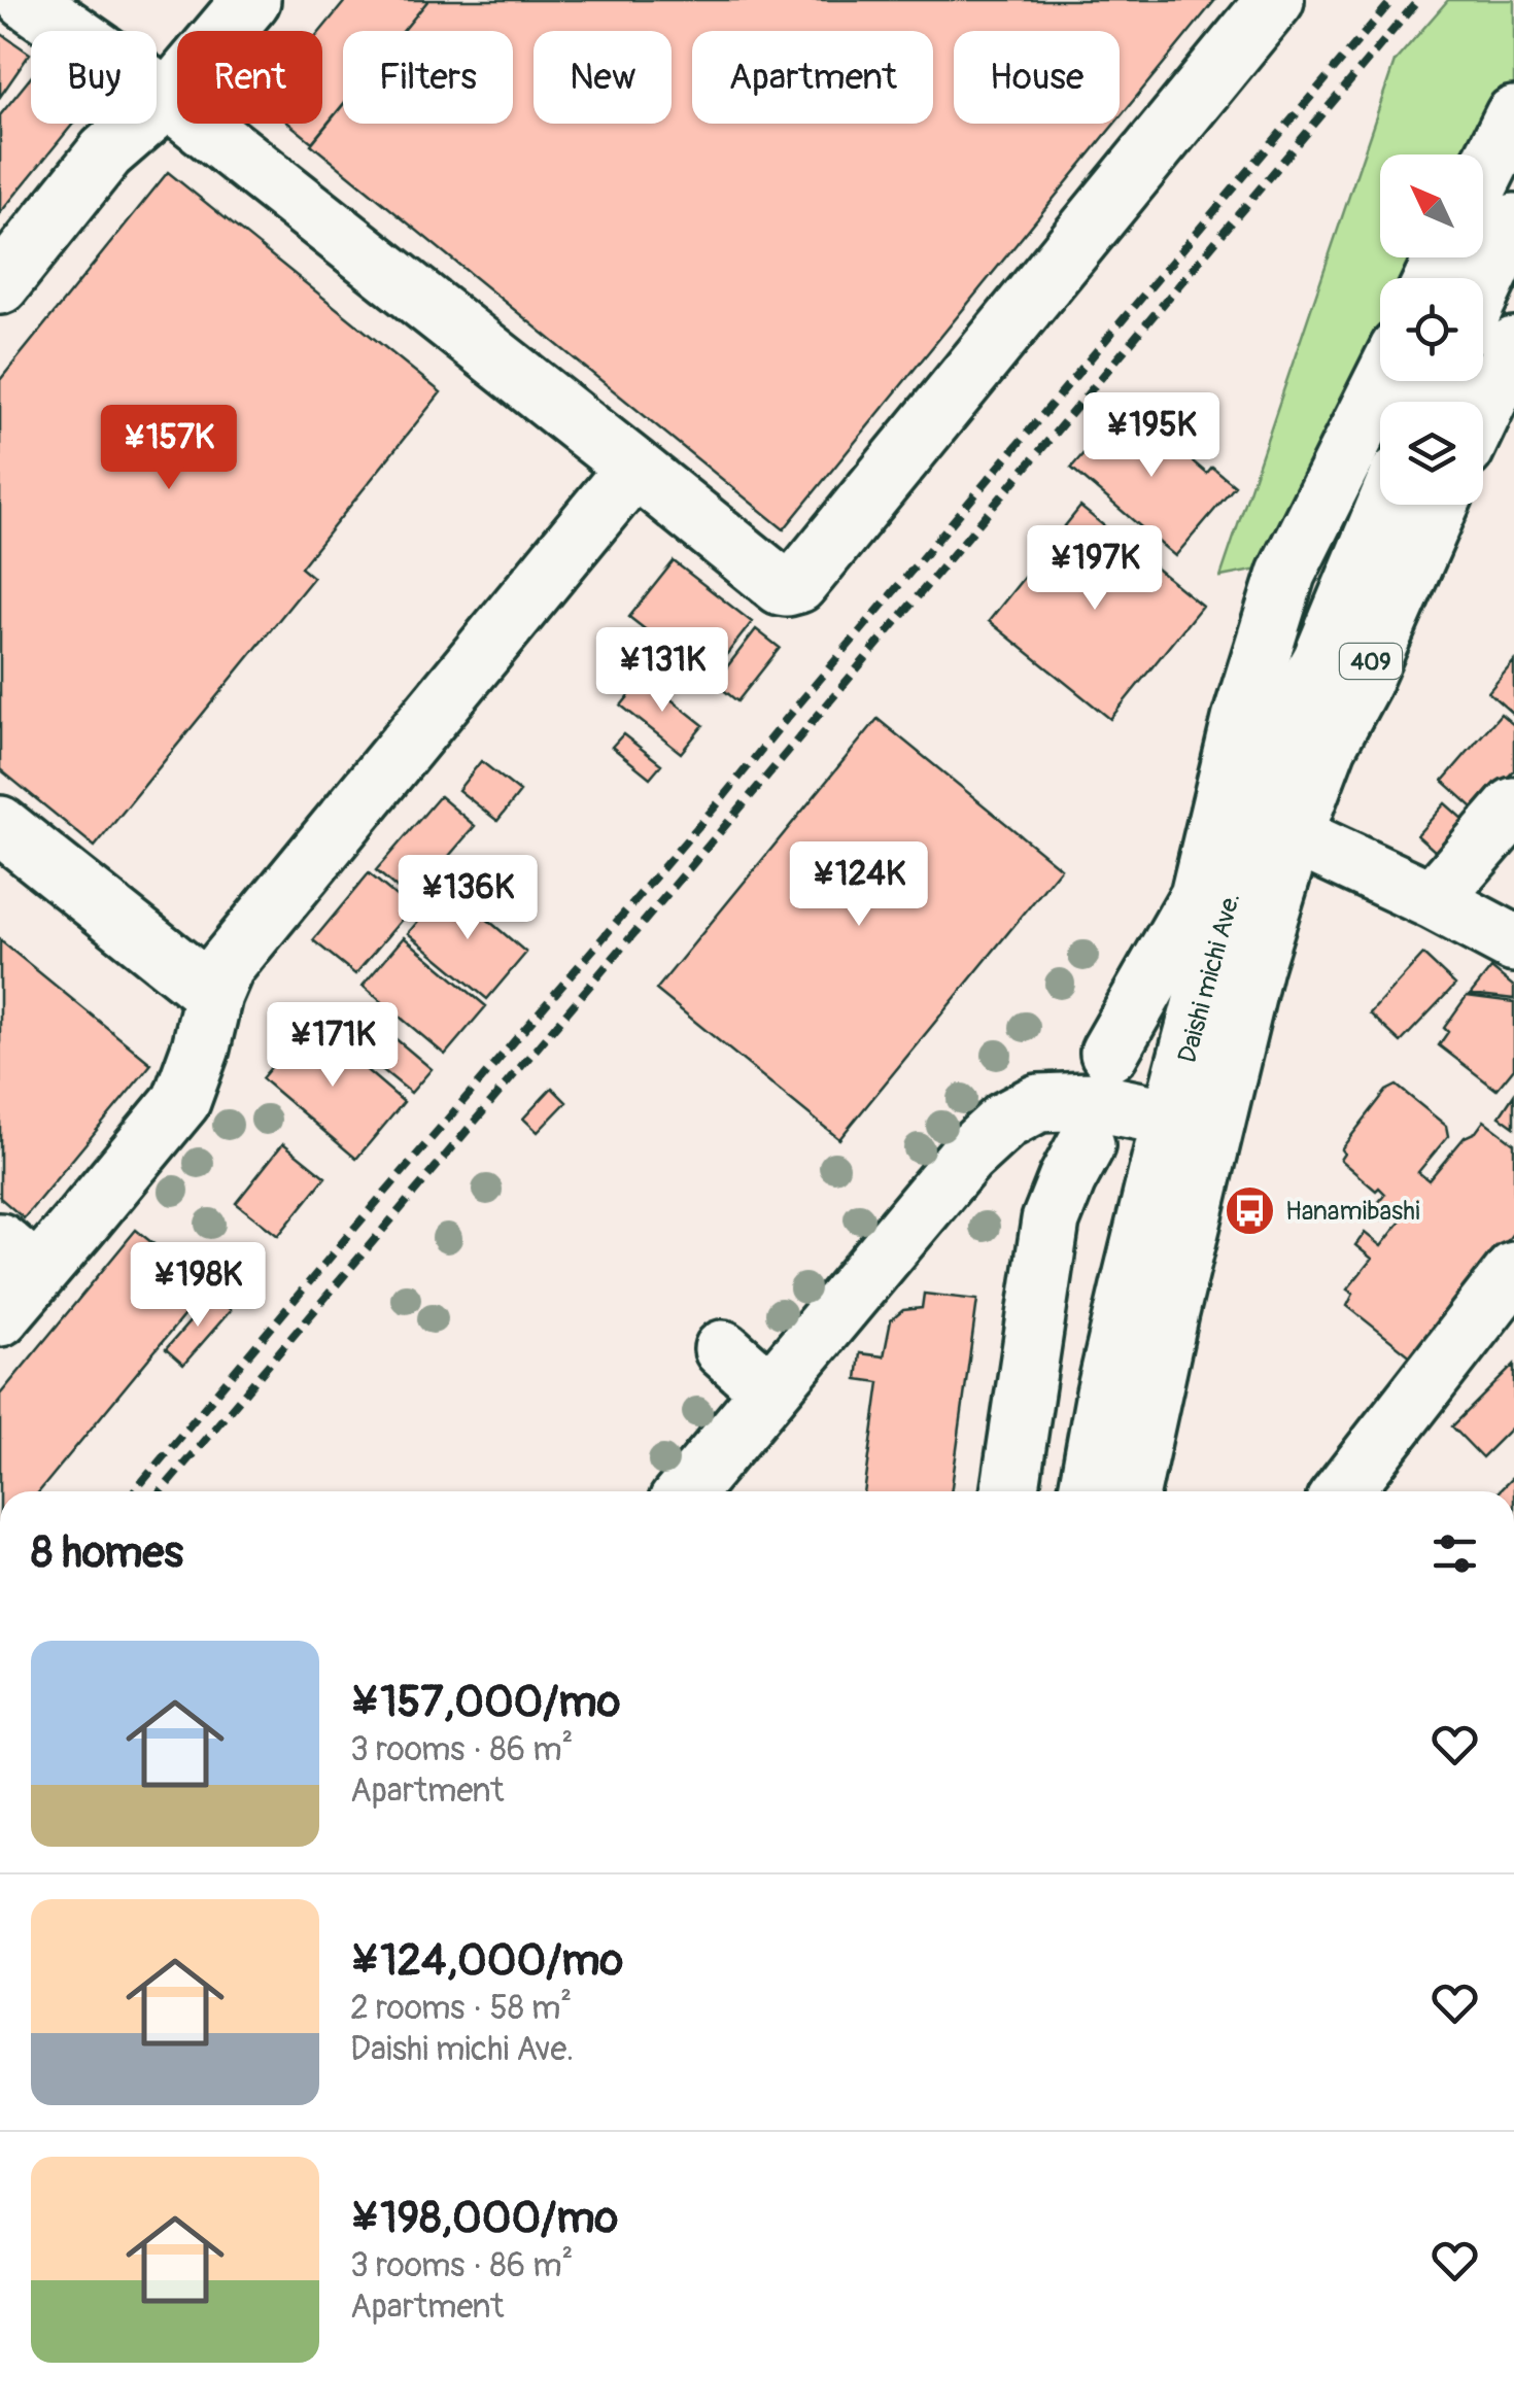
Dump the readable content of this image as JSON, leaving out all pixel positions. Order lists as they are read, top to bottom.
{
  "streets": {
    "main road": ["409", "Daishi michi Ave."]
  },
  "places": {
    "bus stop": ["Hanamibashi"]
  },
  "north": "top left",
  "page": {
    "chip": [
      "Buy",
      "Rent",
      "Filters",
      "New",
      "Apartment",
      "House"
    ],
    "price": [
      "¥195K",
      "¥157K",
      "¥197K",
      "¥131K",
      "¥124K",
      "¥136K",
      "¥171K",
      "¥198K"
    ],
    "heading": "8 homes",
    "list": [
      {
        "name": "¥157,000/mo",
        "note": "3 rooms · 86 m² · Apartment"
      },
      {
        "name": "¥124,000/mo",
        "note": "2 rooms · 58 m² · Daishi michi Ave."
      },
      {
        "name": "¥198,000/mo",
        "note": "3 rooms · 86 m² · Apartment"
      }
    ]
  }
}
